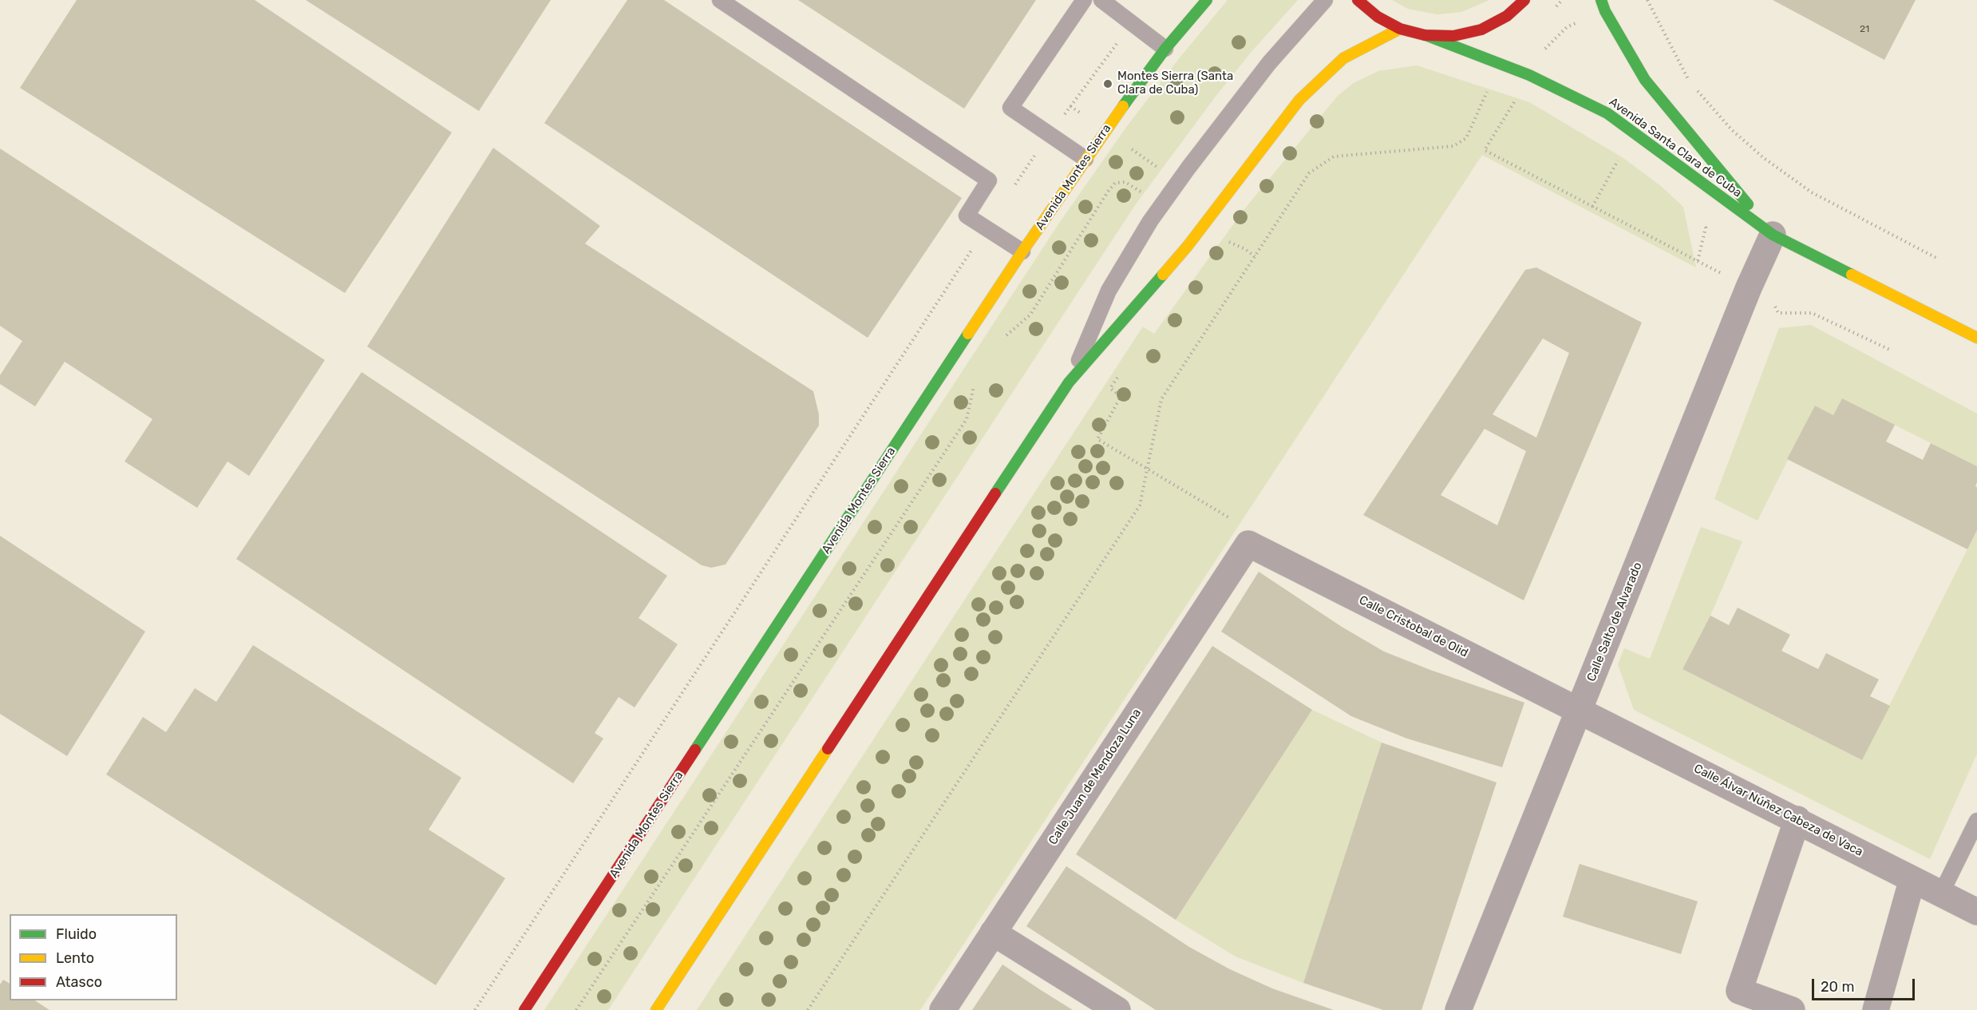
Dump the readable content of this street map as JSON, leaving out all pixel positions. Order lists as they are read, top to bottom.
{
  "streets": {
    "main road": ["Avenida Santa Clara de Cuba", "Avenida Montes Sierra"],
    "street": [
      "Calle Salto de Alvarado",
      "Calle Cristobal de Olid",
      "Calle Juan de Mendoza Luna",
      "Calle Álvar Núñez Cabeza de Vaca"
    ]
  },
  "crossings": [
    ["Avenida Santa Clara de Cuba", "Calle Salto de Alvarado"],
    ["Calle Salto de Alvarado", "Calle Cristobal de Olid"],
    ["Calle Salto de Alvarado", "Calle Álvar Núñez Cabeza de Vaca"],
    ["Calle Cristobal de Olid", "Calle Juan de Mendoza Luna"],
    ["Calle Cristobal de Olid", "Calle Álvar Núñez Cabeza de Vaca"]
  ],
  "places": ["Montes Sierra (Santa Clara de Cuba)"],
  "house_numbers": ["21"],
  "legend": ["Fluido", "Lento", "Atasco"],
  "scale_bar": "20 m"
}
